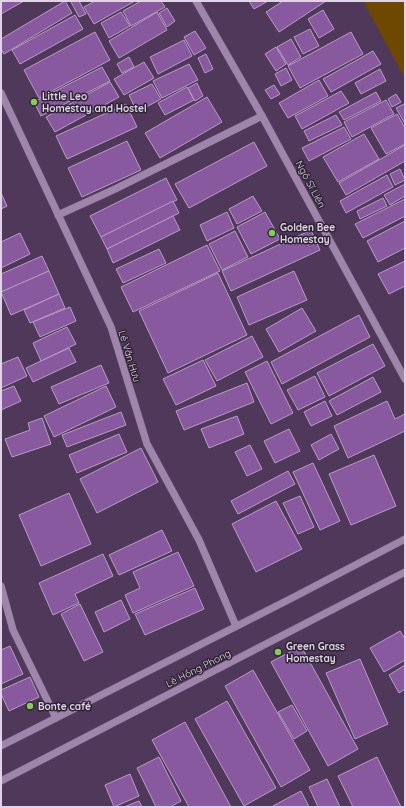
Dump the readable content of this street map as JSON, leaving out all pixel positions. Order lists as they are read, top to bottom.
{
  "streets": {
    "street": ["Ngô Sĩ Liên", "Lê Văn Hưu", "Lê Hồng Phong"]
  },
  "crossings": [
    ["Lê Văn Hưu", "Lê Hồng Phong"]
  ],
  "places": [
    "Little Leo Homestay and Hostel",
    "Golden Bee Homestay",
    "Green Grass Homestay",
    "Bonte café"
  ]
}
